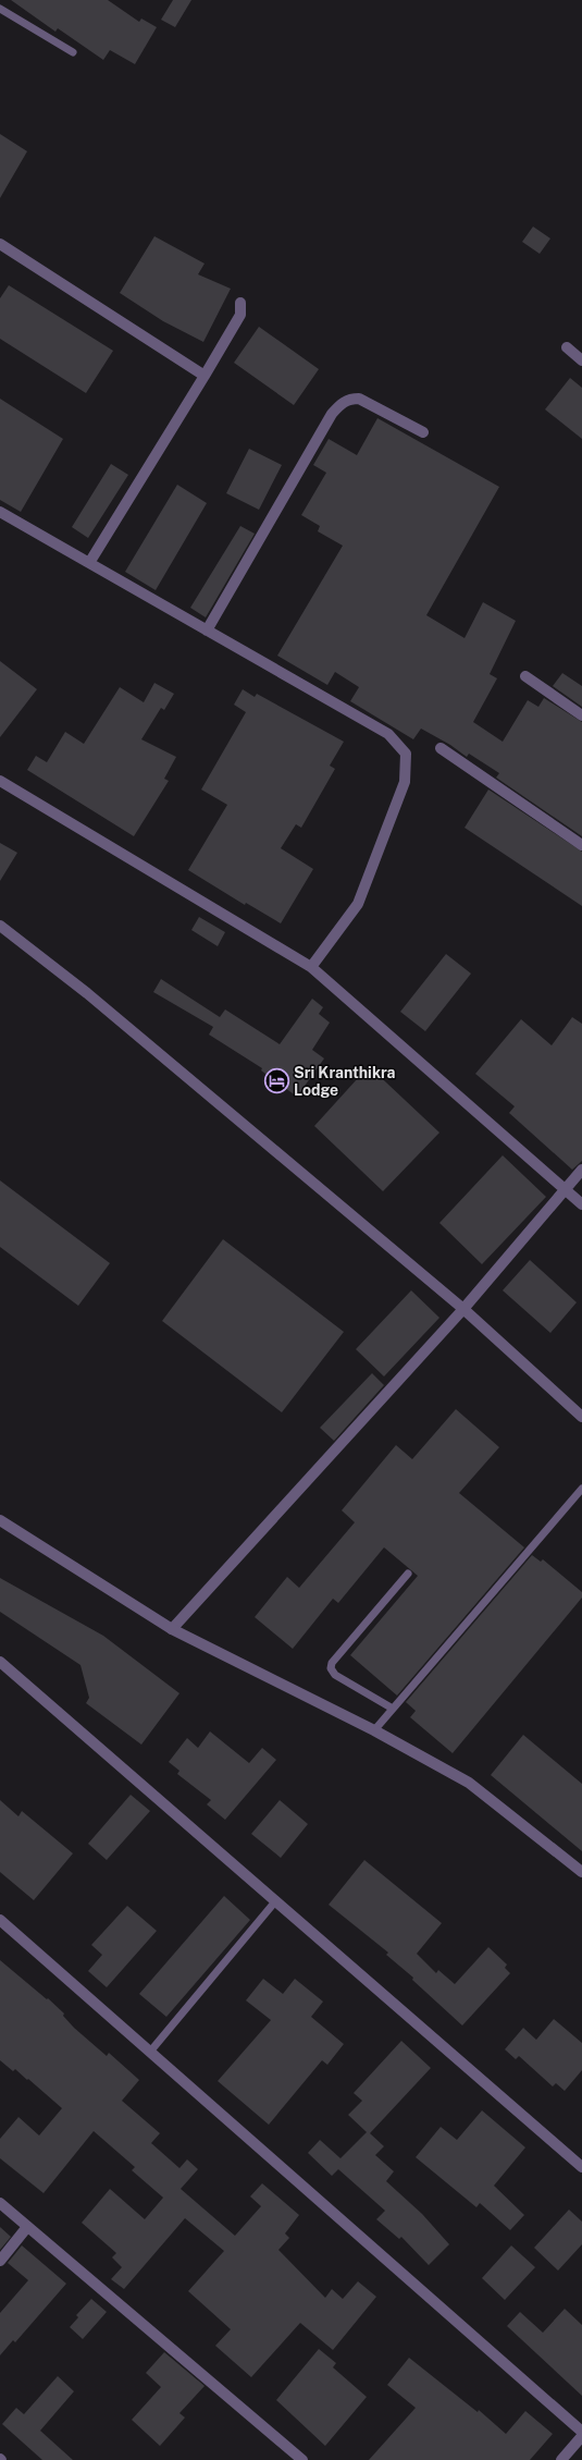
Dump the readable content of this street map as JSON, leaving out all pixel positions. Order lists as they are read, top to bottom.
{
  "places": {
    "hotel": ["Sri Kranthikra Lodge"]
  }
}
